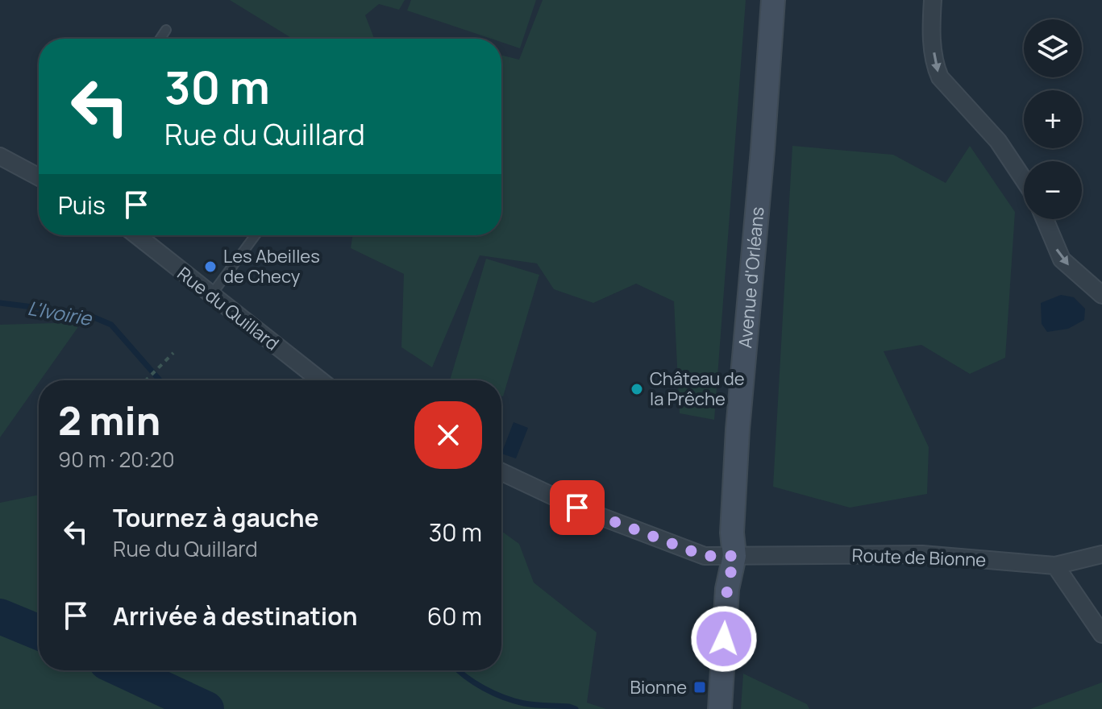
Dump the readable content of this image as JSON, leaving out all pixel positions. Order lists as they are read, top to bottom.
{
  "streets": {
    "main road": ["Avenue d'Orléans"],
    "street": ["Rue du Quillard", "Route de Bionne"]
  },
  "crossings": [
    ["Avenue d'Orléans", "Route de Bionne"]
  ],
  "water": ["L'Ivoirie"],
  "places": {
    "other": ["Les Abeilles de Checy", "Château de la Prêche"],
    "transit": ["Bionne"]
  },
  "page": {
    "map_buttons": ["+", "−"],
    "turn": ["30 m", "Rue du Quillard"],
    "then": "Puis",
    "heading": ["2 min", "90 m · 20:20"],
    "list": [
      {
        "name": "Tournez à gauche",
        "note": "Rue du Quillard",
        "value": "30 m"
      },
      {
        "name": "Arrivée à destination",
        "value": "60 m"
      }
    ]
  }
}
